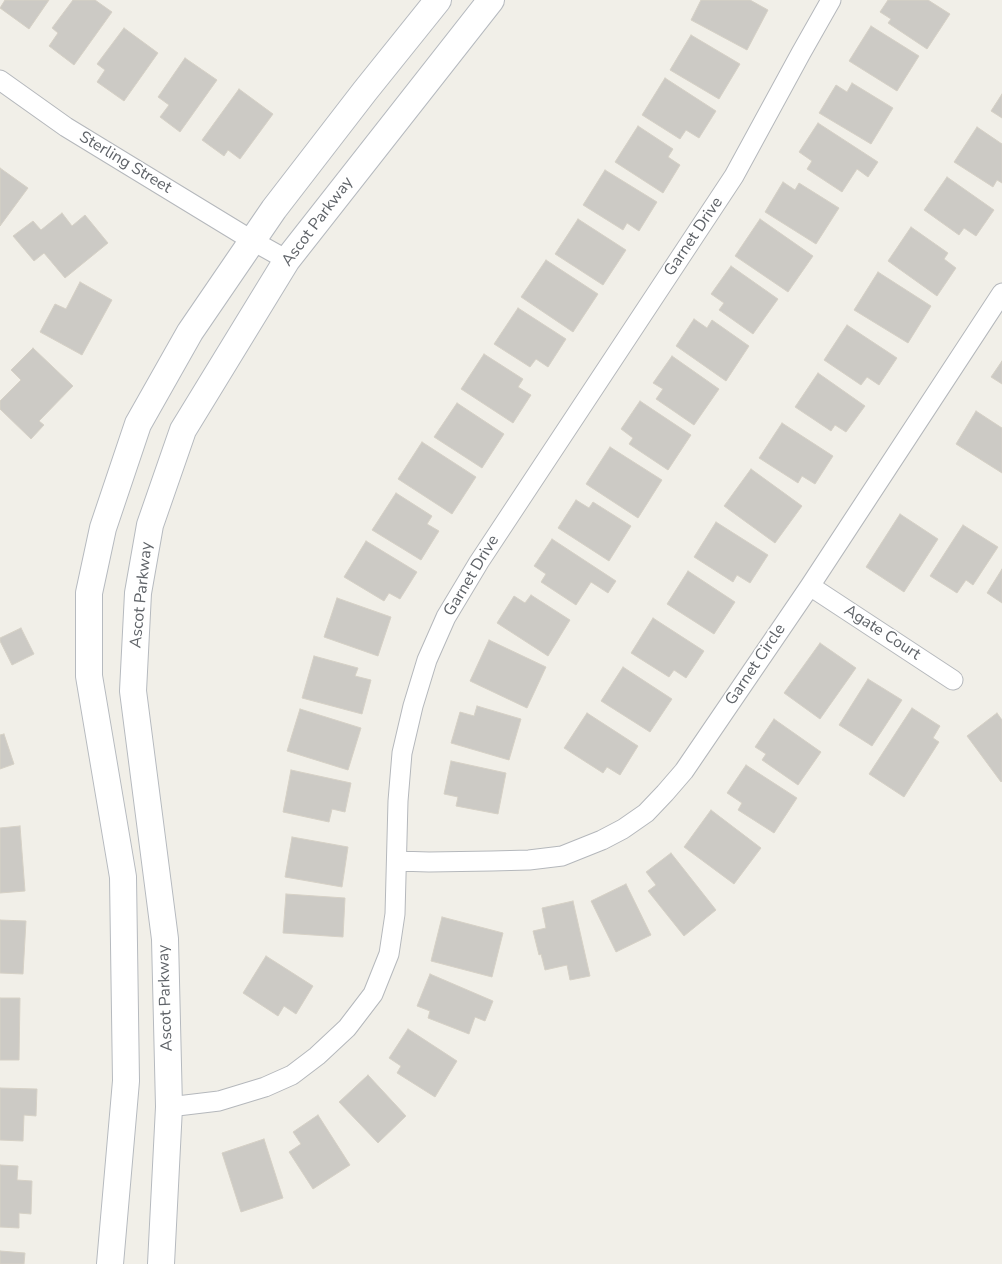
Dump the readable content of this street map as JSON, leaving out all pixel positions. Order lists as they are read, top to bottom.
{
  "streets": {
    "main road": ["Ascot Parkway"],
    "street": [
      "Sterling Street",
      "Garnet Drive",
      "Agate Court",
      "Garnet Circle"
    ]
  },
  "crossings": [
    ["Sterling Street", "Ascot Parkway"],
    ["Ascot Parkway", "Garnet Drive"],
    ["Garnet Drive", "Garnet Circle"],
    ["Agate Court", "Garnet Circle"]
  ]
}
